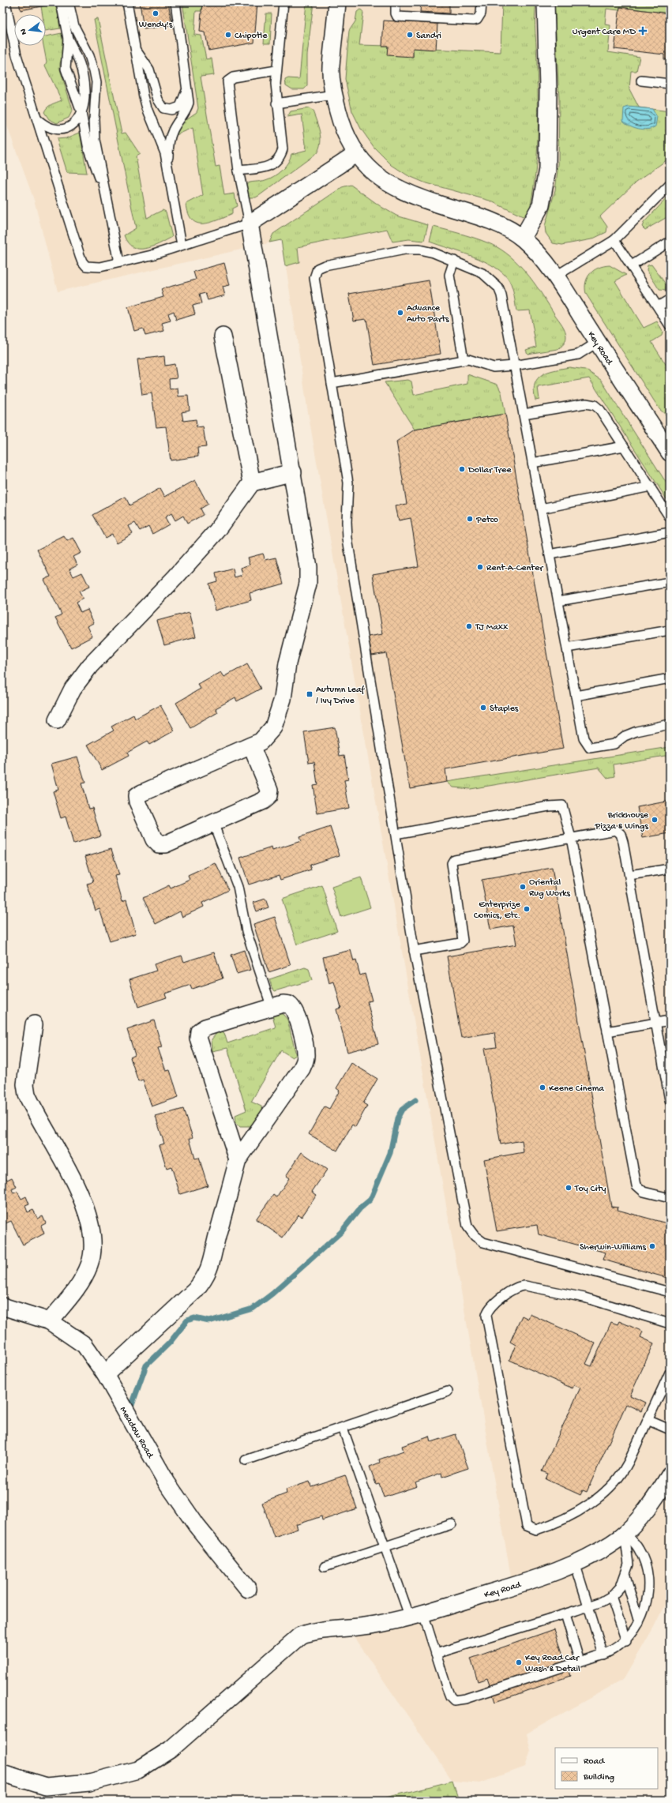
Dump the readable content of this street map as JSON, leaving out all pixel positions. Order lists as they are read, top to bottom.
{
  "streets": {
    "street": ["Key Road", "Meadow Road"]
  },
  "places": {
    "other": [
      "Wendy's",
      "Chipotle",
      "Sandri",
      "Advance Auto Parts",
      "Dollar Tree",
      "Petco",
      "Rent-A-Center",
      "TJ Maxx",
      "Staples",
      "Brickhouse Pizza & Wings",
      "Oriental Rug Works",
      "Enterprize Comics, Etc.",
      "Keene Cinema",
      "Toy City",
      "Sherwin-Williams",
      "Key Road Car Wash & Detail"
    ],
    "health": ["Urgent Care MD"],
    "transit": ["Autumn Leaf / Ivy Drive"]
  },
  "legend": ["Road", "Building"],
  "north": "left"
}
